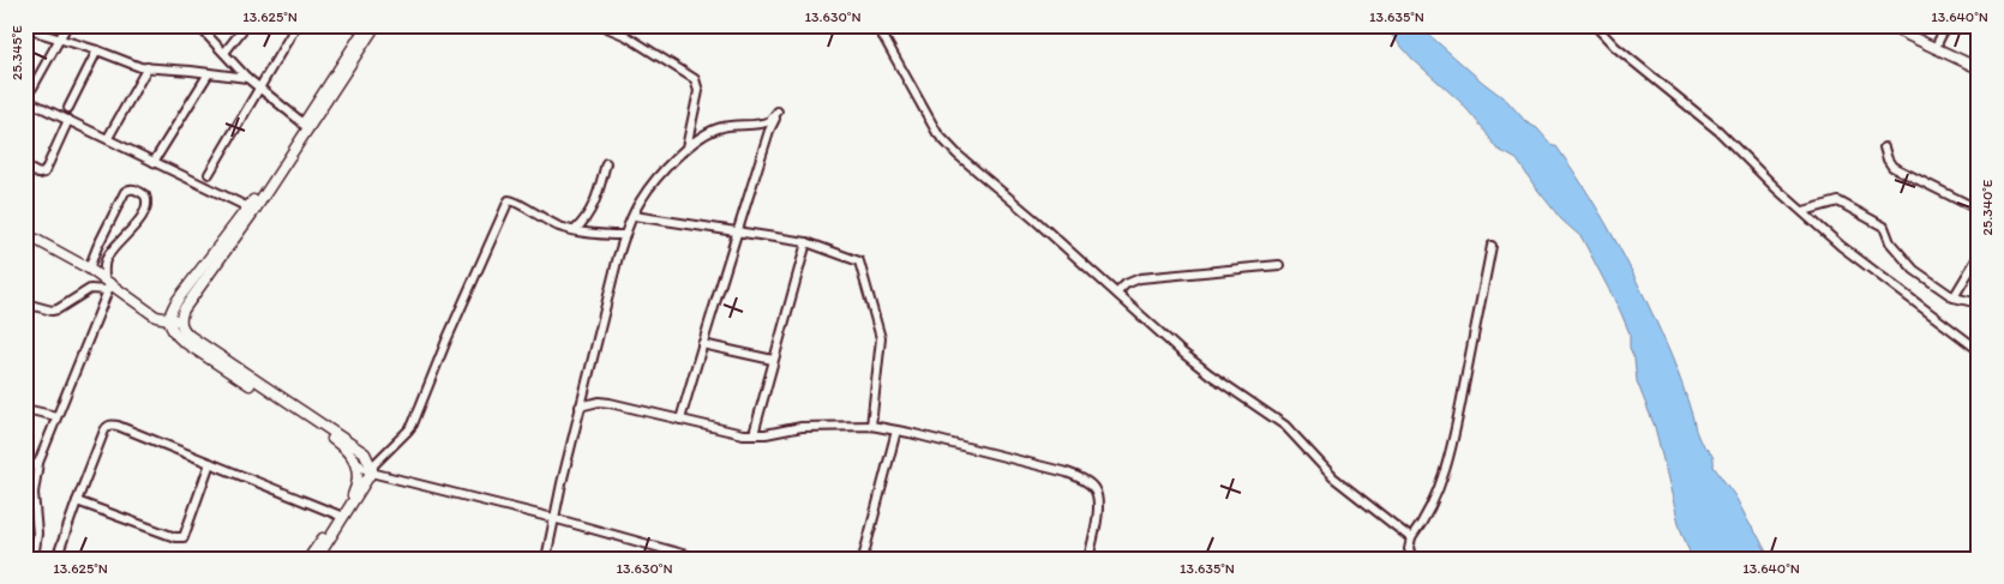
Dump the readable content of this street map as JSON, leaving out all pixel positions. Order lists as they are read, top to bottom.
{
  "coordinates": [
    "13.625°N",
    "13.630°N",
    "13.635°N",
    "13.640°N",
    "25.345°E",
    "25.340°E"
  ]
}
